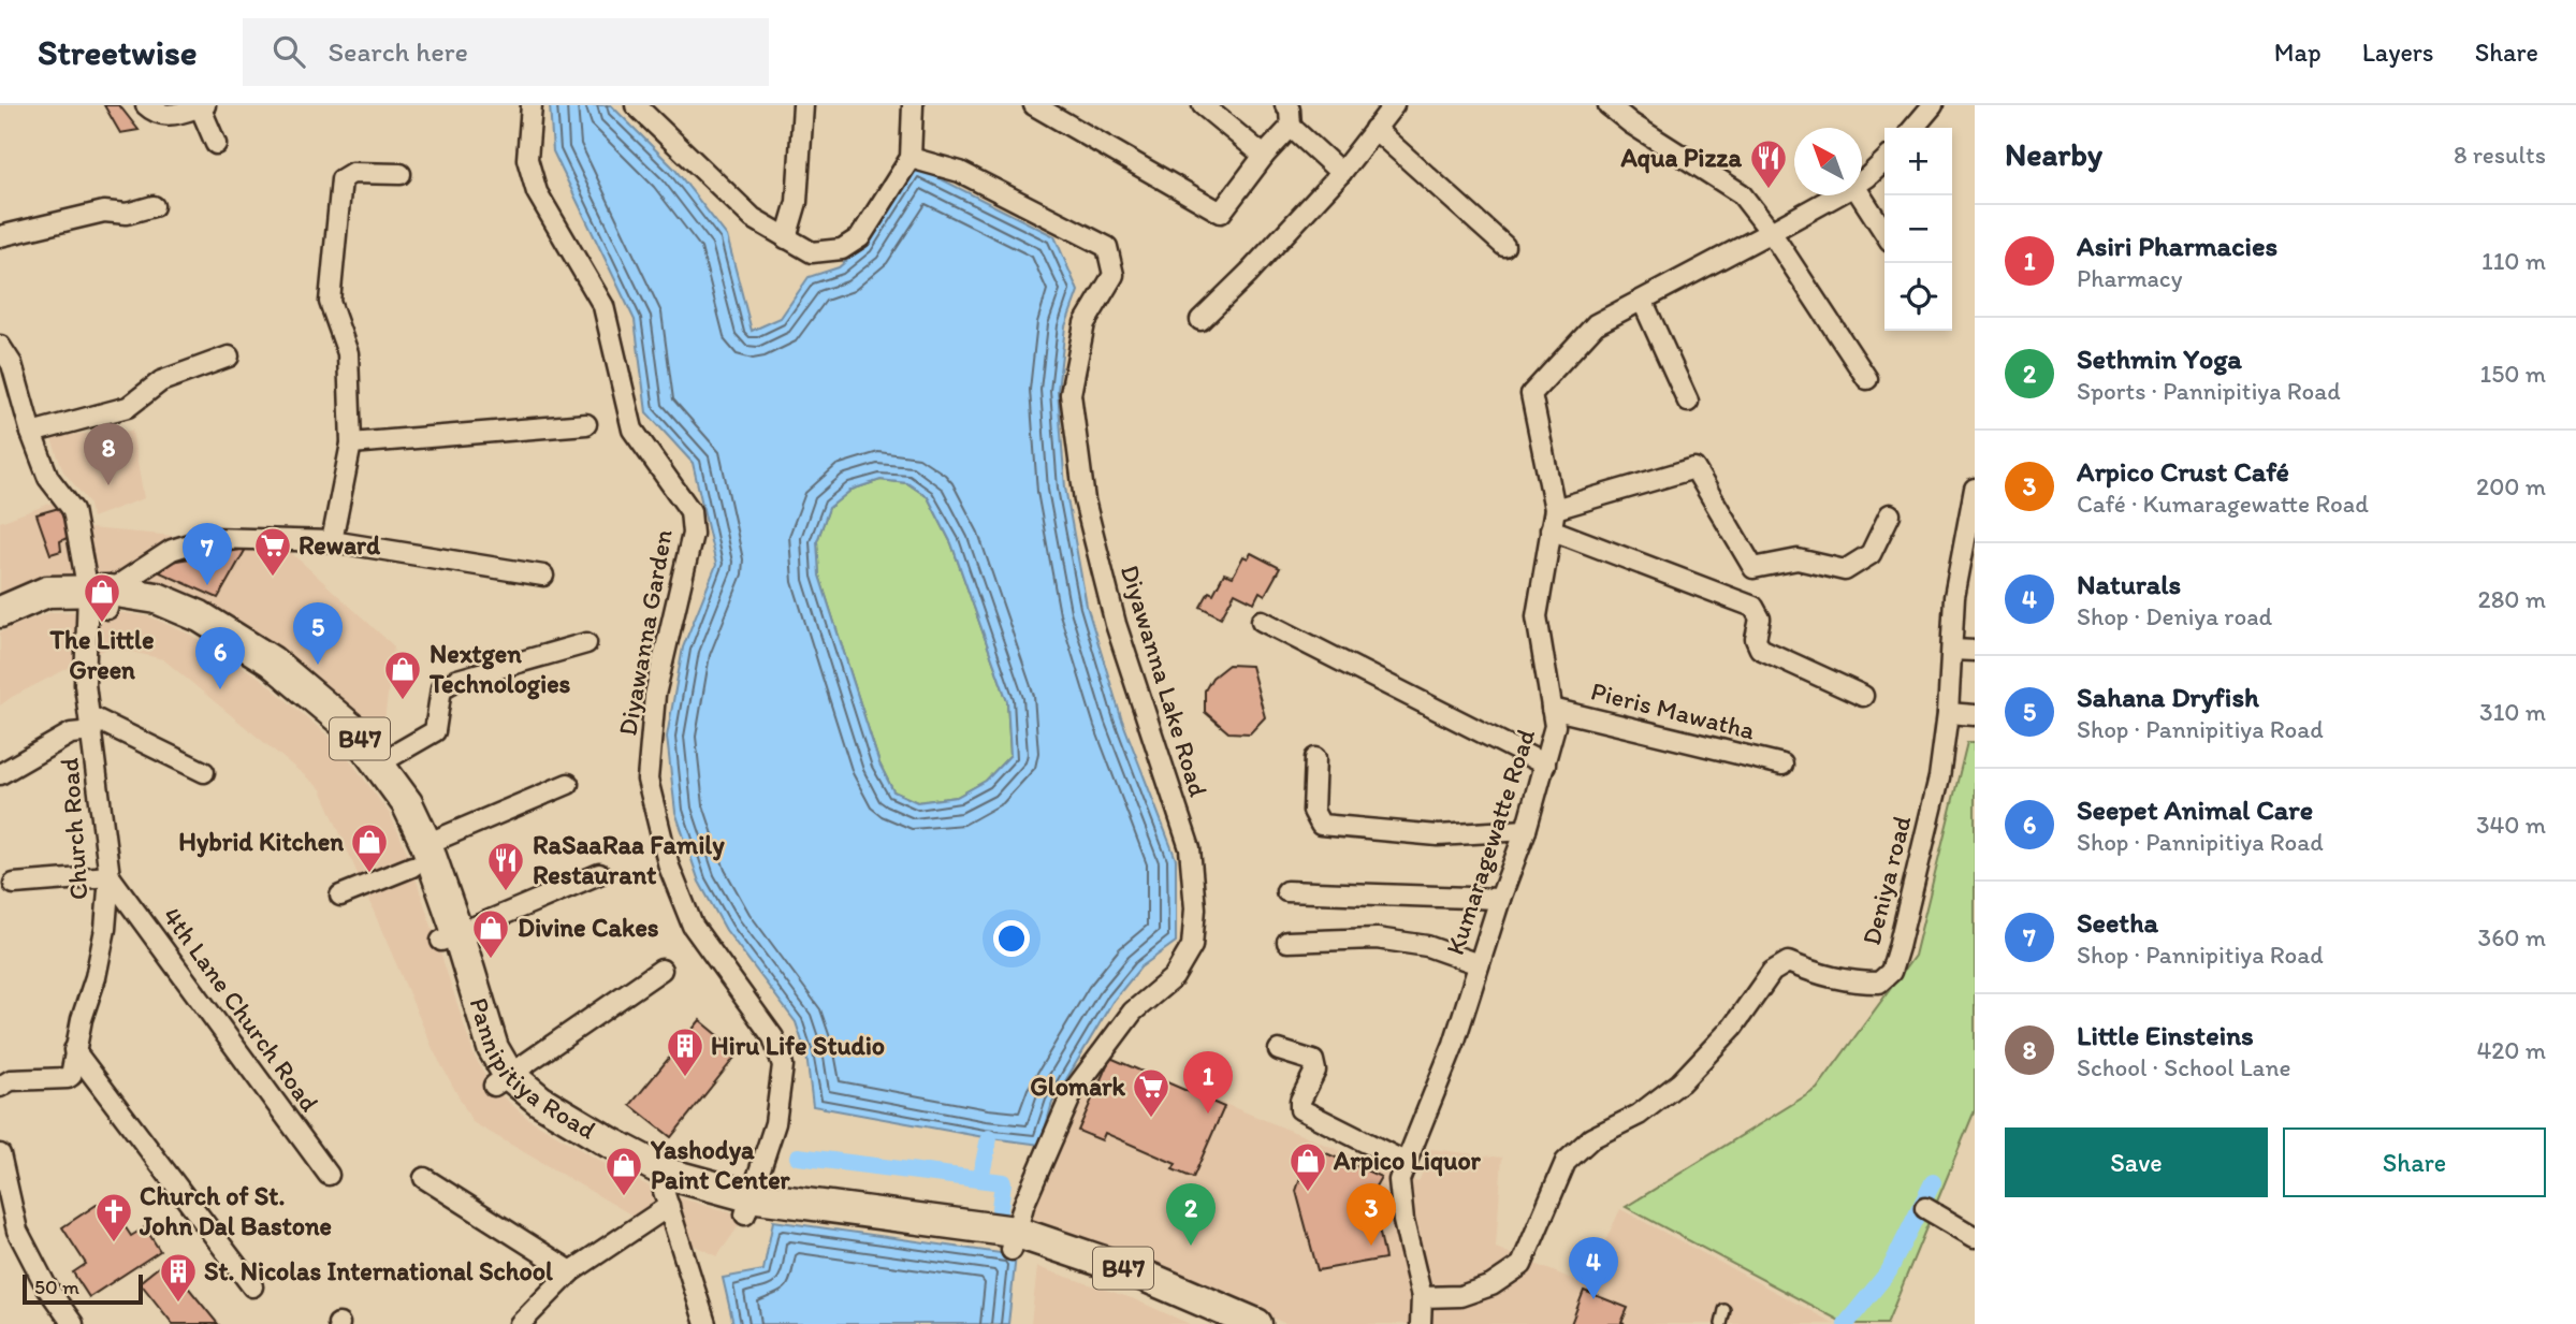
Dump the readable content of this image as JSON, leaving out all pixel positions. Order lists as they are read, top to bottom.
{
  "streets": {
    "main road": ["B47", "Pannipitiya Road"],
    "street": [
      "Diyawanna Garden",
      "Diyawanna Lake Road",
      "Pieris Mawatha",
      "Church Road",
      "Kumaragewatte Road",
      "Deniya road",
      "4th Lane Church Road"
    ]
  },
  "crossings": [
    ["Diyawanna Garden", "Pannipitiya Road"],
    ["Diyawanna Lake Road", "Pannipitiya Road"],
    ["Pieris Mawatha", "Kumaragewatte Road"],
    ["Church Road", "4th Lane Church Road"],
    ["Church Road", "Pannipitiya Road"],
    ["Kumaragewatte Road", "Deniya road"]
  ],
  "places": {
    "restaurant": ["Aqua Pizza", "RaSaaRaa Family Restaurant"],
    "supermarket": ["Reward", "Glomark"],
    "shop": [
      "The Little Green",
      "Nextgen Technologies",
      "Hybrid Kitchen",
      "Divine Cakes",
      "Arpico Liquor",
      "Yashodya Paint Center"
    ],
    "building": ["Hiru Life Studio", "St. Nicolas International School"],
    "church": ["Church of St. John Dal Bastone"]
  },
  "scale_bar": "50 m",
  "north": "top left",
  "page": {
    "header": "Streetwise",
    "search": "Search here",
    "nav": ["Map", "Layers", "Share"],
    "heading": ["Nearby", "8 results"],
    "map_buttons": ["+", "−"],
    "list": [
      {
        "mark": "1",
        "name": "Asiri Pharmacies",
        "note": "Pharmacy",
        "value": "110 m"
      },
      {
        "mark": "2",
        "name": "Sethmin Yoga",
        "note": "Sports · Pannipitiya Road",
        "value": "150 m"
      },
      {
        "mark": "3",
        "name": "Arpico Crust Café",
        "note": "Café · Kumaragewatte Road",
        "value": "200 m"
      },
      {
        "mark": "4",
        "name": "Naturals",
        "note": "Shop · Deniya road",
        "value": "280 m"
      },
      {
        "mark": "5",
        "name": "Sahana Dryfish",
        "note": "Shop · Pannipitiya Road",
        "value": "310 m"
      },
      {
        "mark": "6",
        "name": "Seepet Animal Care",
        "note": "Shop · Pannipitiya Road",
        "value": "340 m"
      },
      {
        "mark": "7",
        "name": "Seetha",
        "note": "Shop · Pannipitiya Road",
        "value": "360 m"
      },
      {
        "mark": "8",
        "name": "Little Einsteins",
        "note": "School · School Lane",
        "value": "420 m"
      }
    ],
    "pins": [
      "8",
      "7",
      "5",
      "6",
      "1",
      "2",
      "3",
      "4"
    ],
    "buttons": ["Save", "Share"],
    "scale": "50 m"
  }
}
